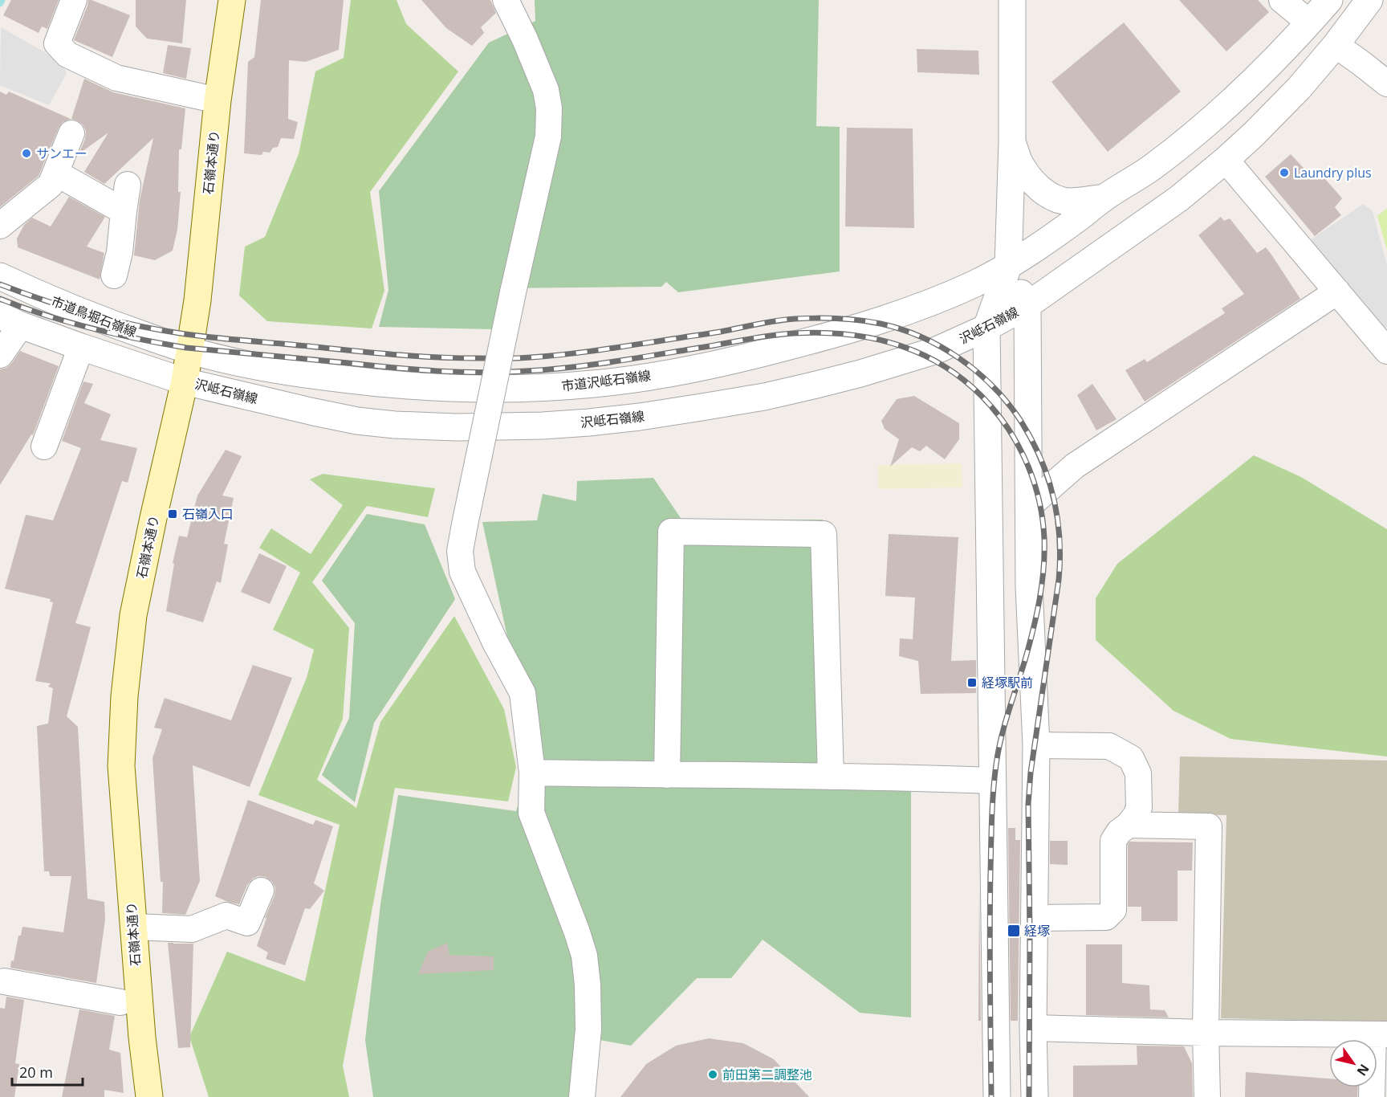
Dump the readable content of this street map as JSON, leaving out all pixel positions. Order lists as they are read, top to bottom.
{
  "streets": {
    "main road": ["石嶺本通り"],
    "street": ["市道鳥堀石嶺線", "沢岻石嶺線", "市道沢岻石嶺線"]
  },
  "crossings": [
    ["石嶺本通り", "市道鳥堀石嶺線"],
    ["石嶺本通り", "沢岻石嶺線"],
    ["石嶺本通り", "市道沢岻石嶺線"],
    ["市道鳥堀石嶺線", "市道沢岻石嶺線"]
  ],
  "places": {
    "other": ["サンエー", "Laundry plus", "前田第二調整池"],
    "transit": ["石嶺入口", "経塚駅前", "経塚"]
  },
  "scale_bar": "20 m",
  "north": "bottom right"
}
